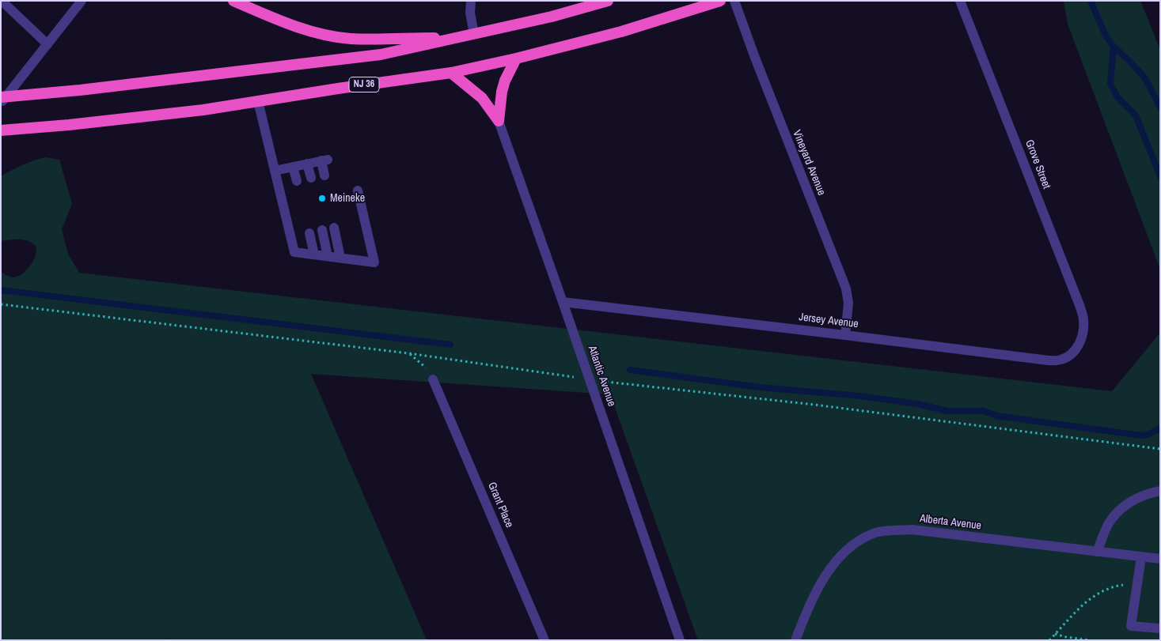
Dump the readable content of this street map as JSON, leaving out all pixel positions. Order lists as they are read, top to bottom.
{
  "streets": {
    "highway": ["NJ 36"],
    "street": [
      "Vineyard Avenue",
      "Grove Street",
      "Jersey Avenue",
      "Atlantic Avenue",
      "Grant Place",
      "Alberta Avenue"
    ]
  },
  "crossings": [
    ["Vineyard Avenue", "Jersey Avenue"],
    ["Grove Street", "Jersey Avenue"],
    ["Jersey Avenue", "Atlantic Avenue"]
  ],
  "places": ["Meineke"]
}
